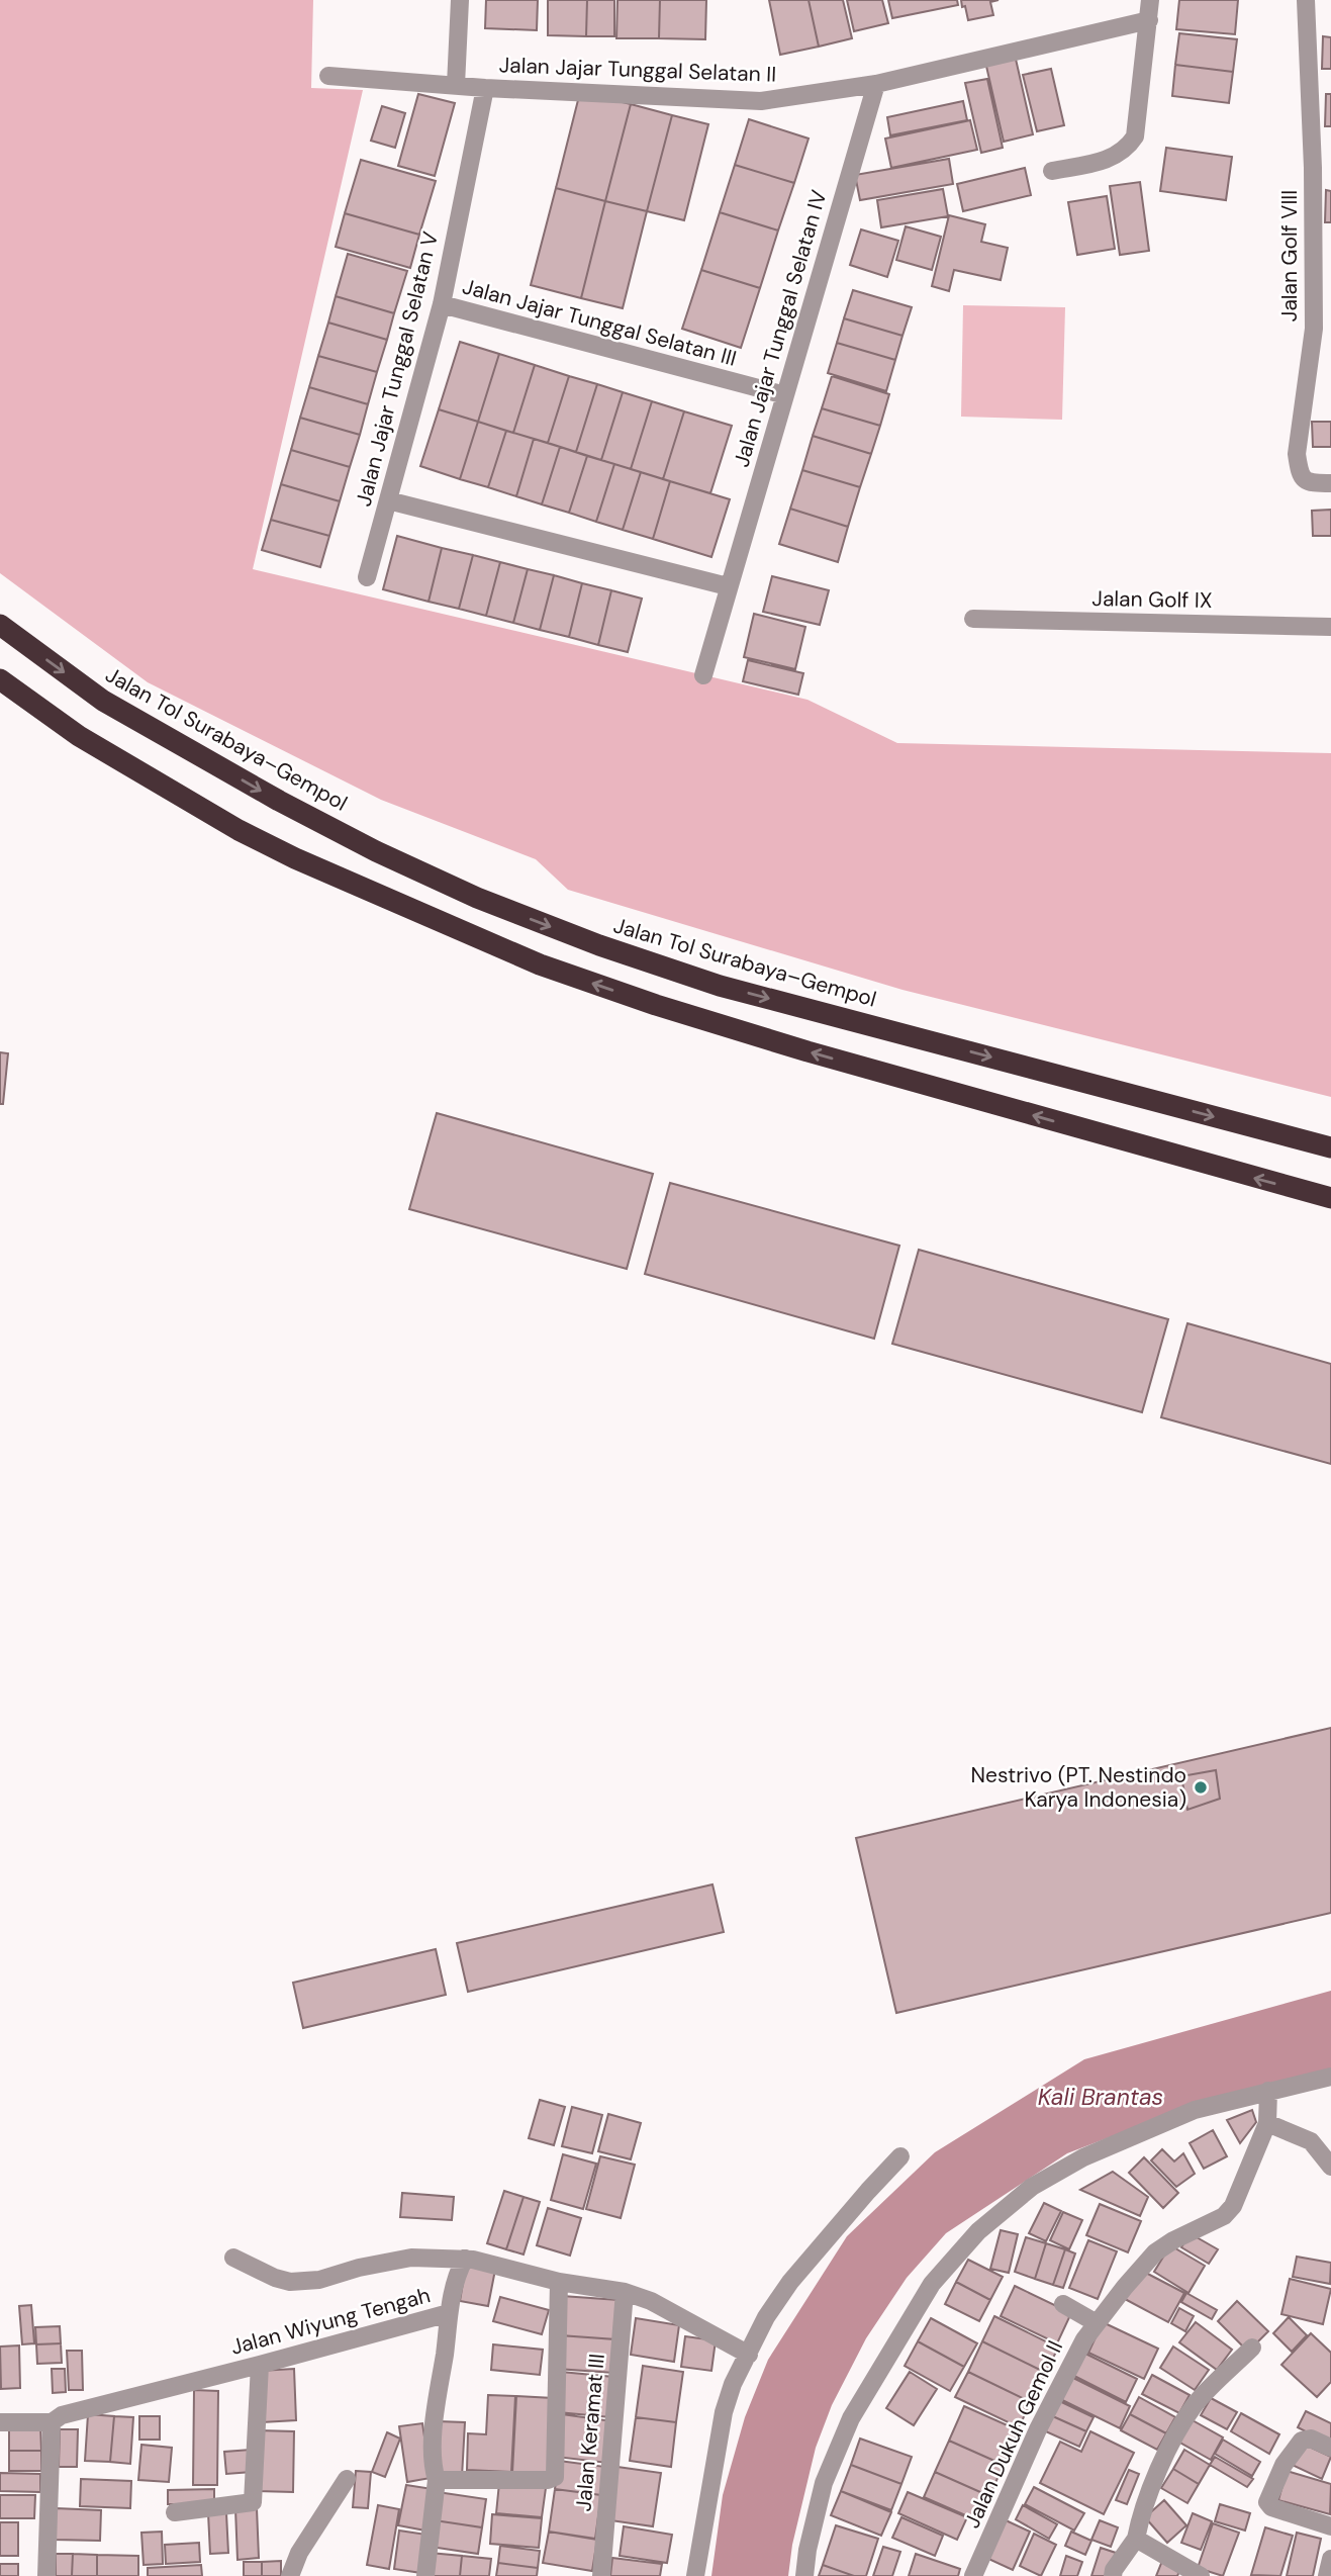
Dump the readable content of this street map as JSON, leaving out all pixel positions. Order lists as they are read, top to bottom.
{
  "streets": {
    "highway": ["Jalan Tol Surabaya–Gempol"],
    "street": [
      "Jalan Jajar Tunggal Selatan II",
      "Jalan Golf VIII",
      "Jalan Jajar Tunggal Selatan III",
      "Jalan Jajar Tunggal Selatan IV",
      "Jalan Jajar Tunggal Selatan V",
      "Jalan Golf IX",
      "Jalan Wiyung Tengah",
      "Jalan Keramat III",
      "Jalan Dukuh Gemol II"
    ]
  },
  "crossings": [
    ["Jalan Jajar Tunggal Selatan II", "Jalan Jajar Tunggal Selatan IV"],
    ["Jalan Jajar Tunggal Selatan II", "Jalan Jajar Tunggal Selatan V"],
    ["Jalan Jajar Tunggal Selatan III", "Jalan Jajar Tunggal Selatan IV"],
    ["Jalan Jajar Tunggal Selatan III", "Jalan Jajar Tunggal Selatan V"]
  ],
  "water": ["Kali Brantas"],
  "places": ["Nestrivo (PT. Nestindo Karya Indonesia)"]
}
